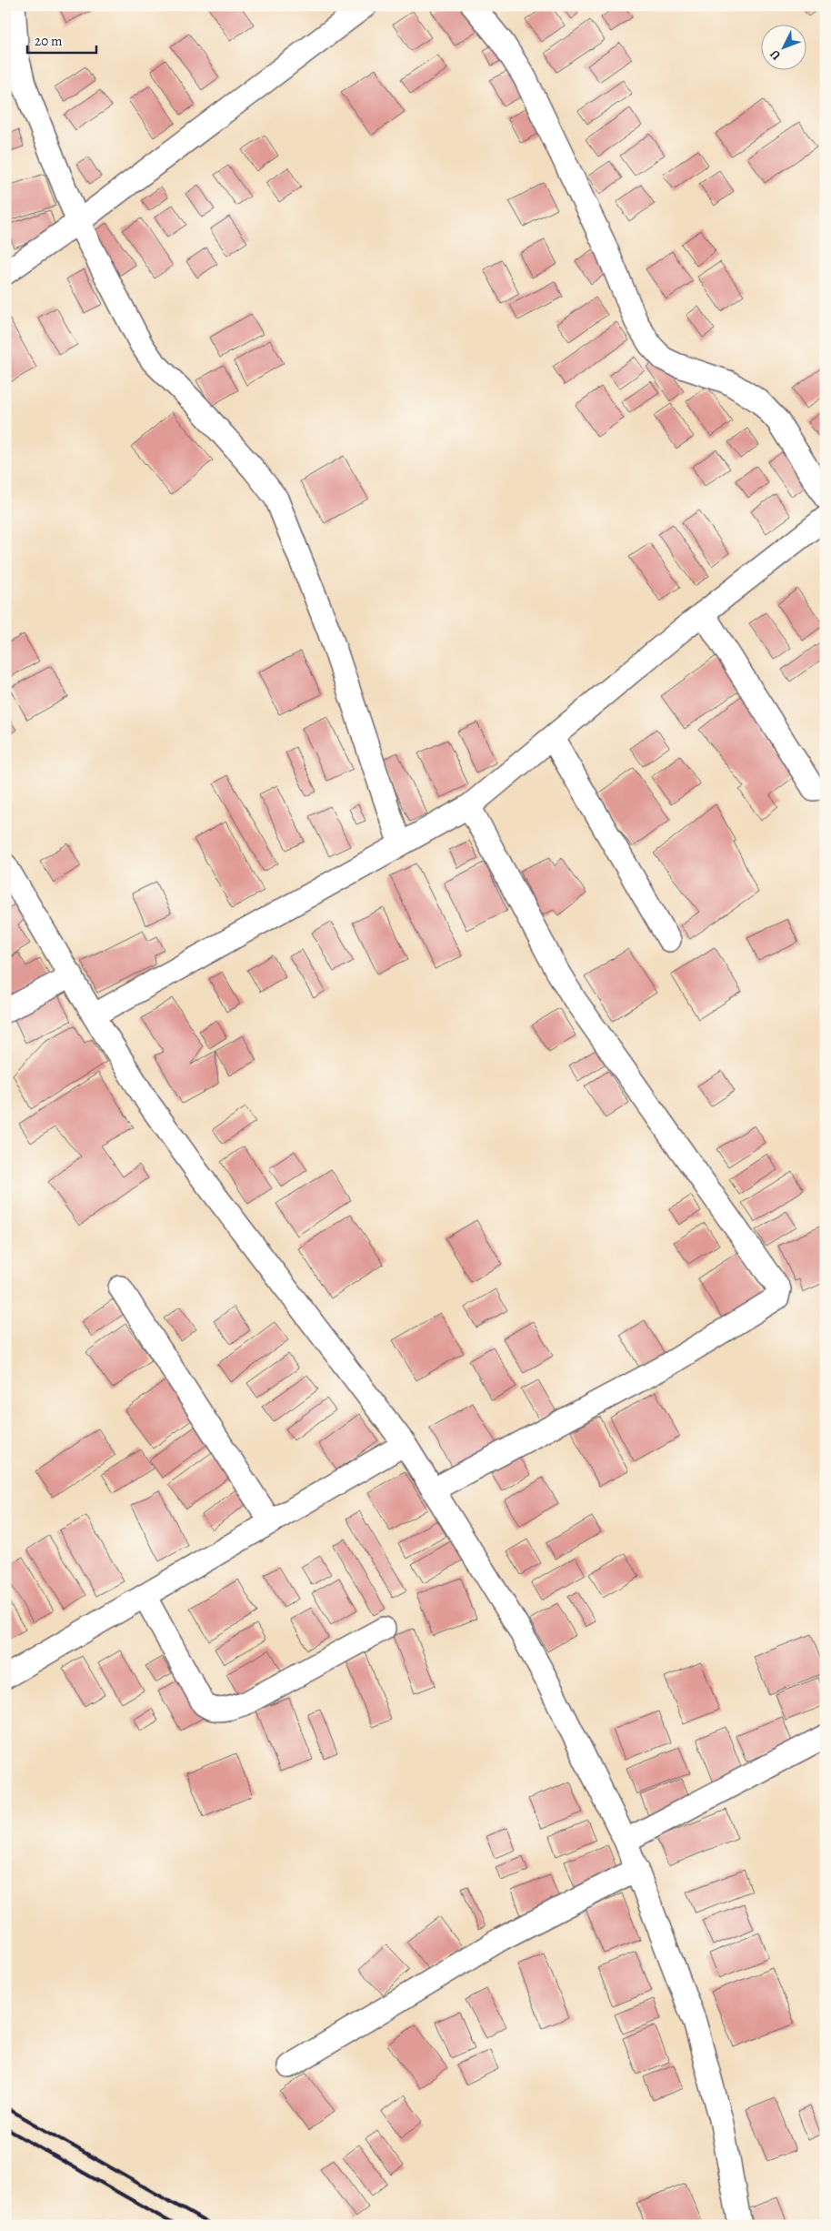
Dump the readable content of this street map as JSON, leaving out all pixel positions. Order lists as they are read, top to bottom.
{
  "scale_bar": "20 m",
  "north": "bottom left"
}
